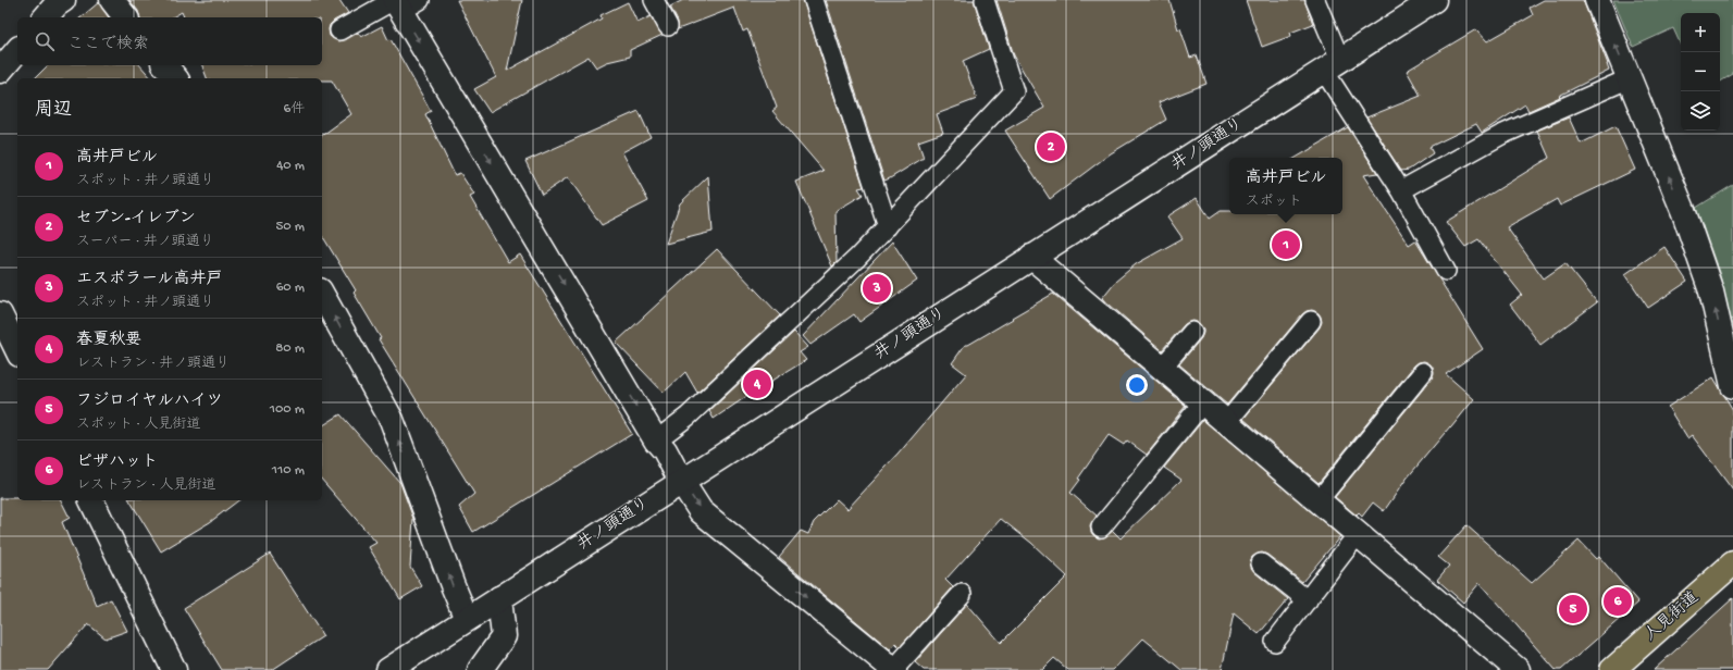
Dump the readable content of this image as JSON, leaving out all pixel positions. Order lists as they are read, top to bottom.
{
  "streets": {
    "main road": ["人見街道"],
    "street": ["井ノ頭通り"]
  },
  "page": {
    "map_buttons": ["+", "−"],
    "search": "ここで検索",
    "heading": ["周辺", "6件"],
    "pins": [
      "2",
      "1",
      "3",
      "4",
      "6",
      "5"
    ],
    "list": [
      {
        "mark": "1",
        "name": "高井戸ビル",
        "note": "スポット · 井ノ頭通り",
        "value": "40 m"
      },
      {
        "mark": "2",
        "name": "セブン-イレブン",
        "note": "スーパー · 井ノ頭通り",
        "value": "50 m"
      },
      {
        "mark": "3",
        "name": "エスポラール高井戸",
        "note": "スポット · 井ノ頭通り",
        "value": "60 m"
      },
      {
        "mark": "4",
        "name": "春夏秋要",
        "note": "レストラン · 井ノ頭通り",
        "value": "80 m"
      },
      {
        "mark": "5",
        "name": "フジロイヤルハイツ",
        "note": "スポット · 人見街道",
        "value": "100 m"
      },
      {
        "mark": "6",
        "name": "ピザハット",
        "note": "レストラン · 人見街道",
        "value": "110 m"
      }
    ],
    "popup": ["高井戸ビル", "スポット"]
  }
}
